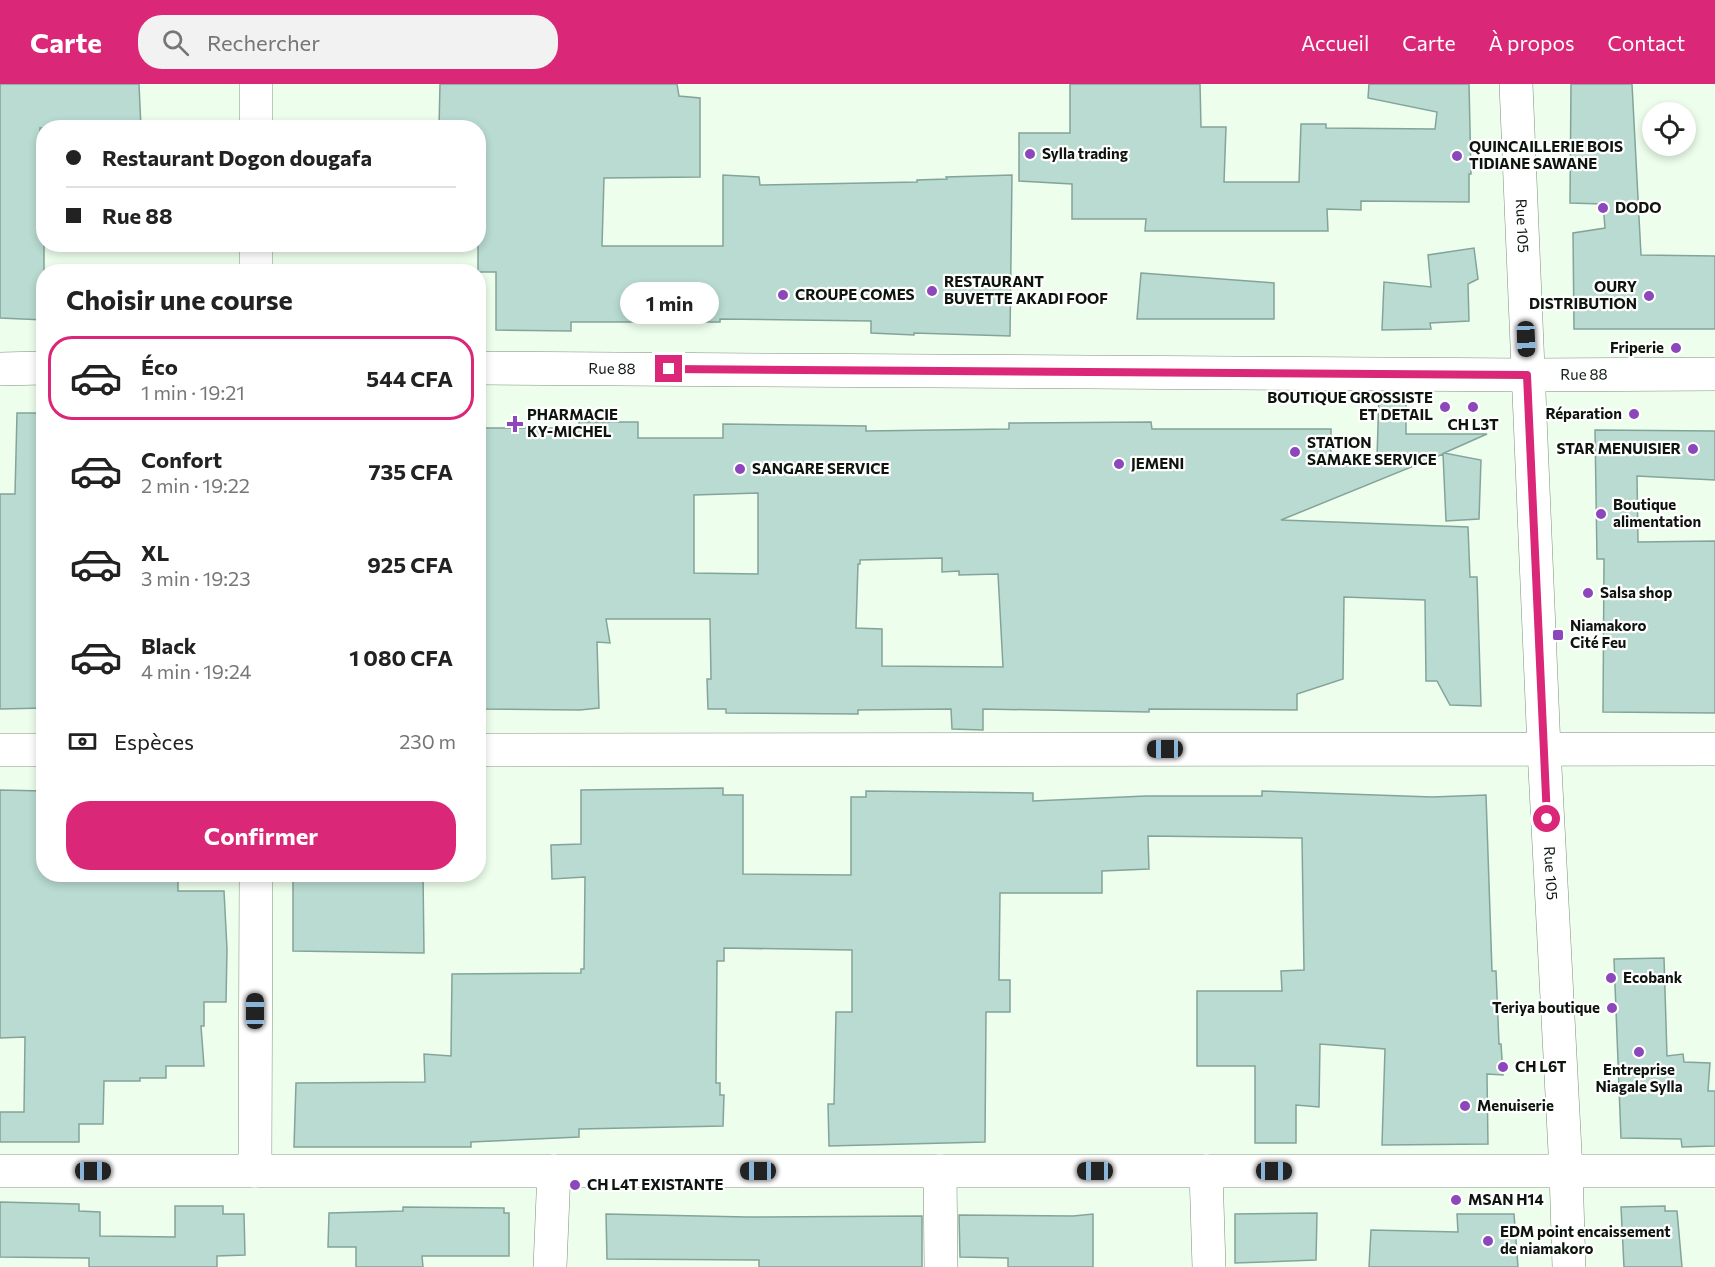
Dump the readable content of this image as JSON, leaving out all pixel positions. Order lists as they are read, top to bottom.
{
  "streets": {
    "street": ["Rue 105", "Rue 88"]
  },
  "crossings": [
    ["Rue 105", "Rue 88"]
  ],
  "places": {
    "other": [
      "Sylla trading",
      "QUINCAILLERIE BOIS TIDIANE SAWANE",
      "DODO",
      "RESTAURANT BUVETTE AKADI FOOF",
      "CROUPE COMES",
      "OURY DISTRIBUTION",
      "Friperie",
      "BOUTIQUE GROSSISTE ET DETAIL",
      "CH L3T",
      "Réparation",
      "STAR MENUISIER",
      "STATION SAMAKE SERVICE",
      "JEMENI",
      "SANGARE SERVICE",
      "Boutique alimentation",
      "Salsa shop",
      "Ecobank",
      "Teriya boutique",
      "Entreprise Niagale Sylla",
      "CH L6T",
      "Menuiserie",
      "CH L4T EXISTANTE",
      "MSAN H14",
      "EDM point encaissement de niamakoro"
    ],
    "health": ["PHARMACIE KY-MICHEL"],
    "transit": ["Niamakoro Cité Feu"]
  },
  "page": {
    "header": "Carte",
    "search": "Rechercher",
    "nav": [
      "Accueil",
      "Carte",
      "À propos",
      "Contact"
    ],
    "banner": ["Restaurant Dogon dougafa", "Rue 88"],
    "heading": "Choisir une course",
    "bubble": "1 min",
    "list": [
      {
        "name": "Éco",
        "note": "1 min · 19:21",
        "value": "544 CFA"
      },
      {
        "name": "Confort",
        "note": "2 min · 19:22",
        "value": "735 CFA"
      },
      {
        "name": "XL",
        "note": "3 min · 19:23",
        "value": "925 CFA"
      },
      {
        "name": "Black",
        "note": "4 min · 19:24",
        "value": "1 080 CFA"
      }
    ],
    "pay": ["Espèces", "230 m"],
    "buttons": "Confirmer"
  }
}
